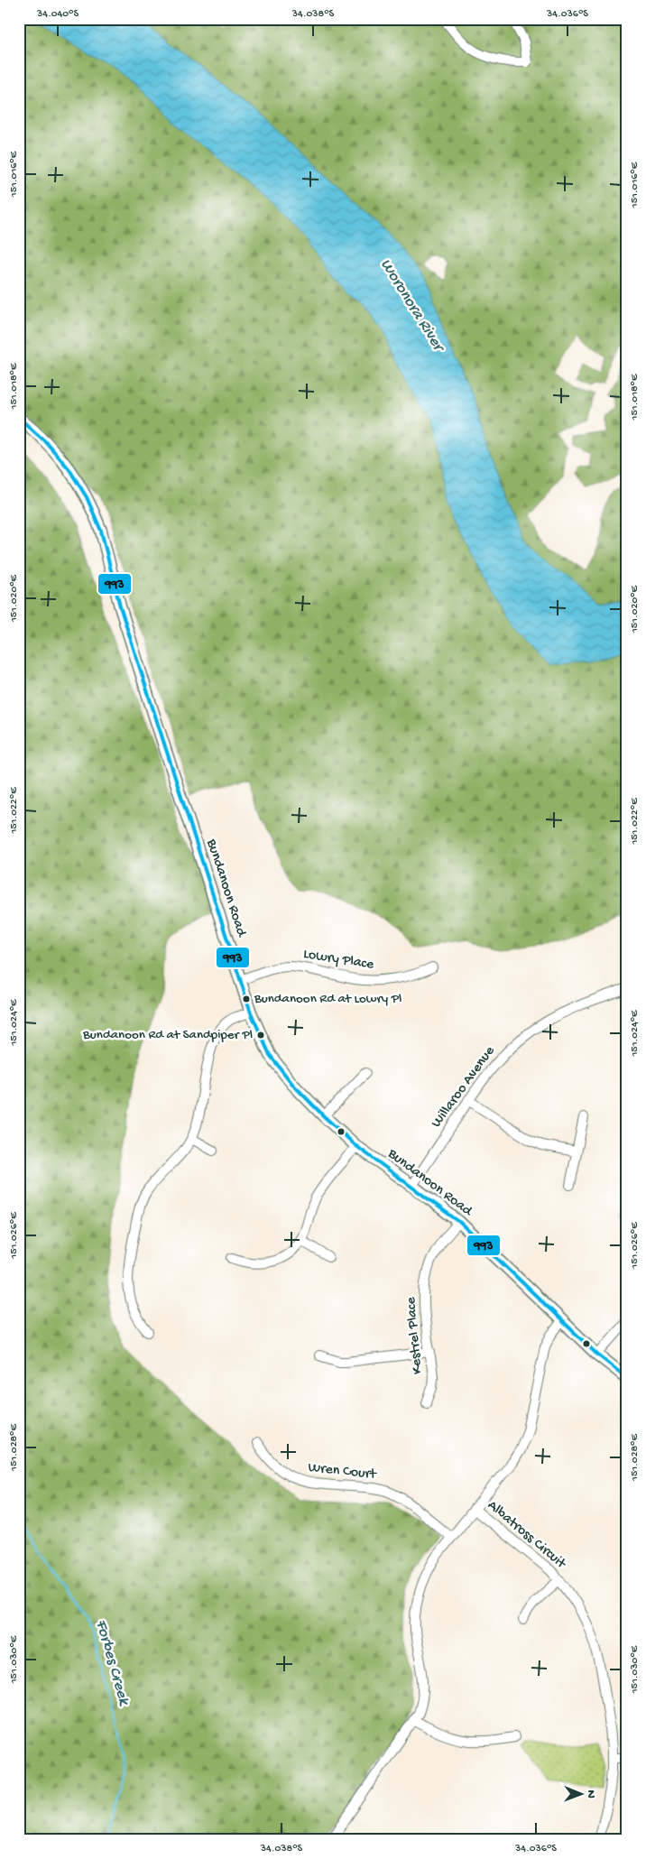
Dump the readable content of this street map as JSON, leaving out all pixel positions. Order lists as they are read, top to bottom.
{
  "streets": {
    "street": [
      "Bundanoon Road",
      "Lowry Place",
      "Willaroo Avenue",
      "Kestrel Place",
      "Wren Court",
      "Albatross Circuit"
    ]
  },
  "crossings": [
    ["Bundanoon Road", "Lowry Place"],
    ["Bundanoon Road", "Willaroo Avenue"],
    ["Bundanoon Road", "Kestrel Place"],
    ["Bundanoon Road", "Albatross Circuit"],
    ["Wren Court", "Albatross Circuit"]
  ],
  "water": ["Woronora River", "Forbes Creek"],
  "places": ["Bundanoon Rd at Lowry Pl", "Bundanoon Rd at Sandpiper Pl"],
  "lines": ["transit line 993"],
  "north": "right",
  "coordinates": [
    "34.040°S",
    "34.038°S",
    "34.036°S",
    "151.016°E",
    "151.018°E",
    "151.020°E",
    "151.022°E",
    "151.024°E",
    "151.026°E",
    "151.028°E",
    "151.030°E"
  ]
}
